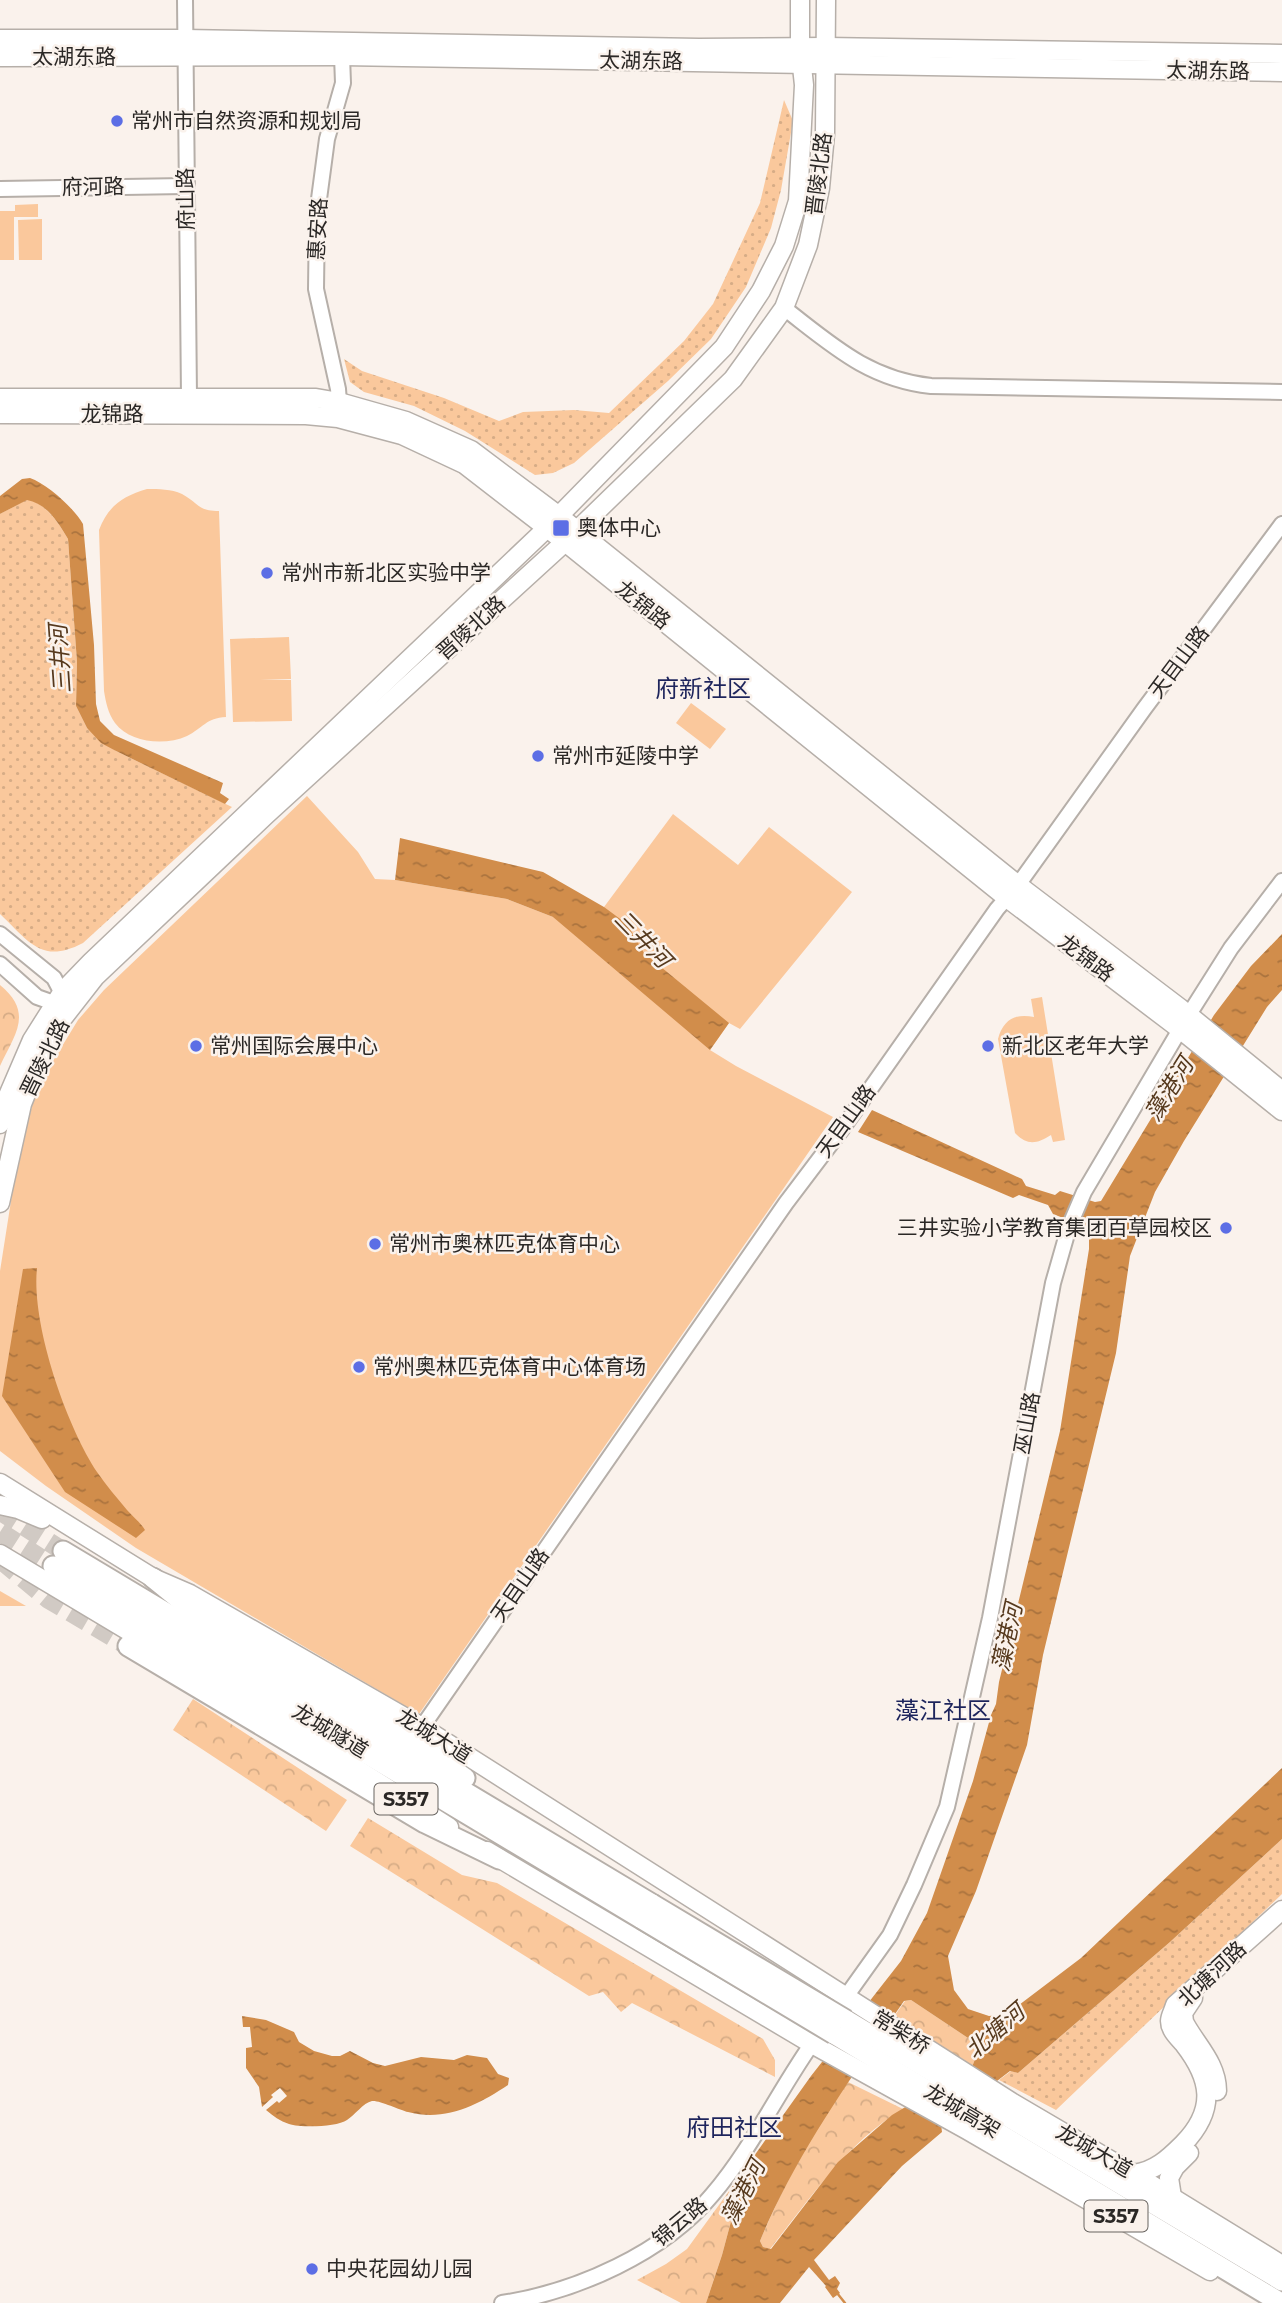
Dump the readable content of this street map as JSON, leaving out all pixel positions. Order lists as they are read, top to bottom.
{
  "streets": {
    "highway": ["龙城隧道", "龙城高架"],
    "main road": [
      "太湖东路",
      "晋陵北路",
      "龙锦路",
      "龙城大道",
      "S357",
      "北塘河路",
      "常柴桥"
    ],
    "street": [
      "府河路",
      "府山路",
      "惠安路",
      "天目山路",
      "巫山路",
      "锦云路"
    ]
  },
  "crossings": [
    ["太湖东路", "晋陵北路"],
    ["太湖东路", "府山路"],
    ["太湖东路", "惠安路"],
    ["晋陵北路", "龙锦路"],
    ["府河路", "府山路"],
    ["府山路", "龙锦路"],
    ["惠安路", "龙锦路"],
    ["龙锦路", "天目山路"],
    ["龙锦路", "巫山路"],
    ["天目山路", "龙城大道"],
    ["巫山路", "龙城大道"],
    ["巫山路", "常柴桥"],
    ["巫山路", "锦云路"],
    ["龙城隧道", "龙城高架"],
    ["龙城大道", "北塘河路"],
    ["龙城大道", "常柴桥"],
    ["龙城大道", "锦云路"],
    ["S357", "锦云路"],
    ["常柴桥", "锦云路"]
  ],
  "districts": ["府新社区", "藻江社区", "府田社区"],
  "water": ["三井河", "藻港河", "北塘河"],
  "places": {
    "other": [
      "常州市自然资源和规划局",
      "常州市新北区实验中学",
      "常州市延陵中学",
      "常州国际会展中心",
      "新北区老年大学",
      "三井实验小学教育集团百草园校区",
      "常州市奥林匹克体育中心",
      "常州奥林匹克体育中心体育场",
      "中央花园幼儿园"
    ],
    "transit": ["奥体中心"]
  }
}
